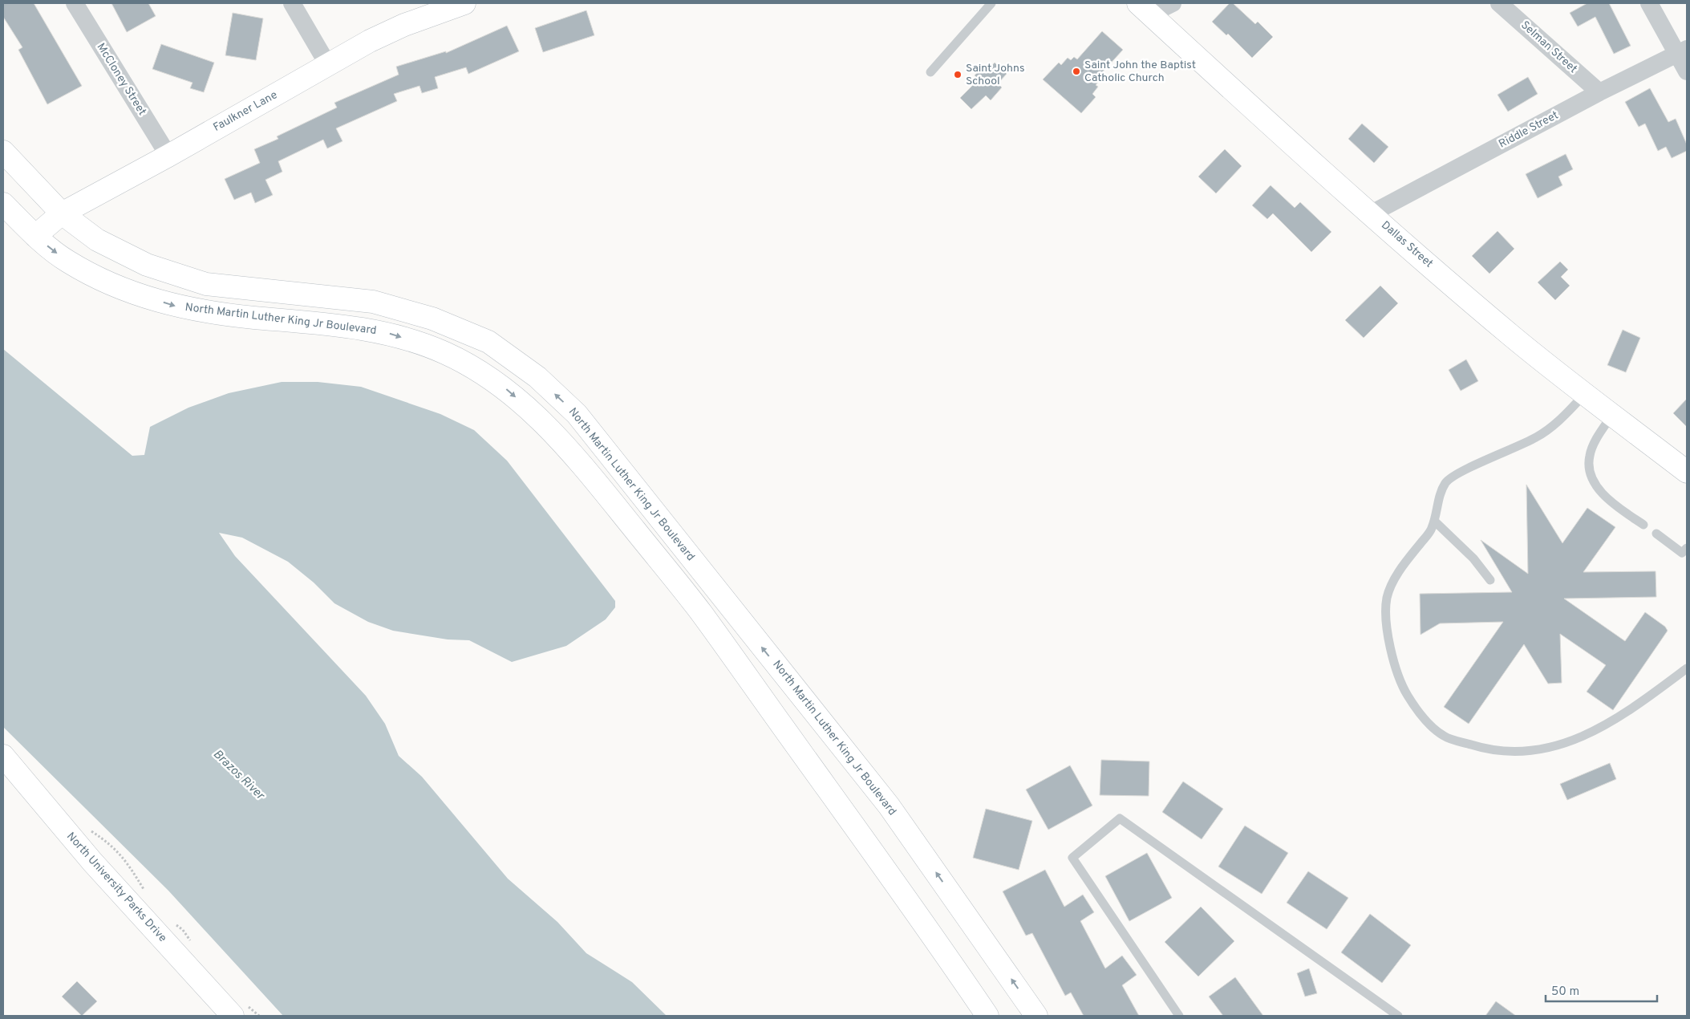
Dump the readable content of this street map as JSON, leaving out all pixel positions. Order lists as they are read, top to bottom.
{
  "streets": {
    "main road": [
      "Faulkner Lane",
      "Dallas Street",
      "North Martin Luther King Jr Boulevard",
      "North University Parks Drive"
    ],
    "street": ["Selman Street", "McCloney Street", "Riddle Street"]
  },
  "crossings": [
    ["Selman Street", "Riddle Street"],
    ["McCloney Street", "Faulkner Lane"],
    ["Faulkner Lane", "North Martin Luther King Jr Boulevard"],
    ["Riddle Street", "Dallas Street"]
  ],
  "water": ["Brazos River"],
  "places": ["Saint John the Baptist Catholic Church", "Saint Johns School"],
  "scale_bar": "50 m"
}
